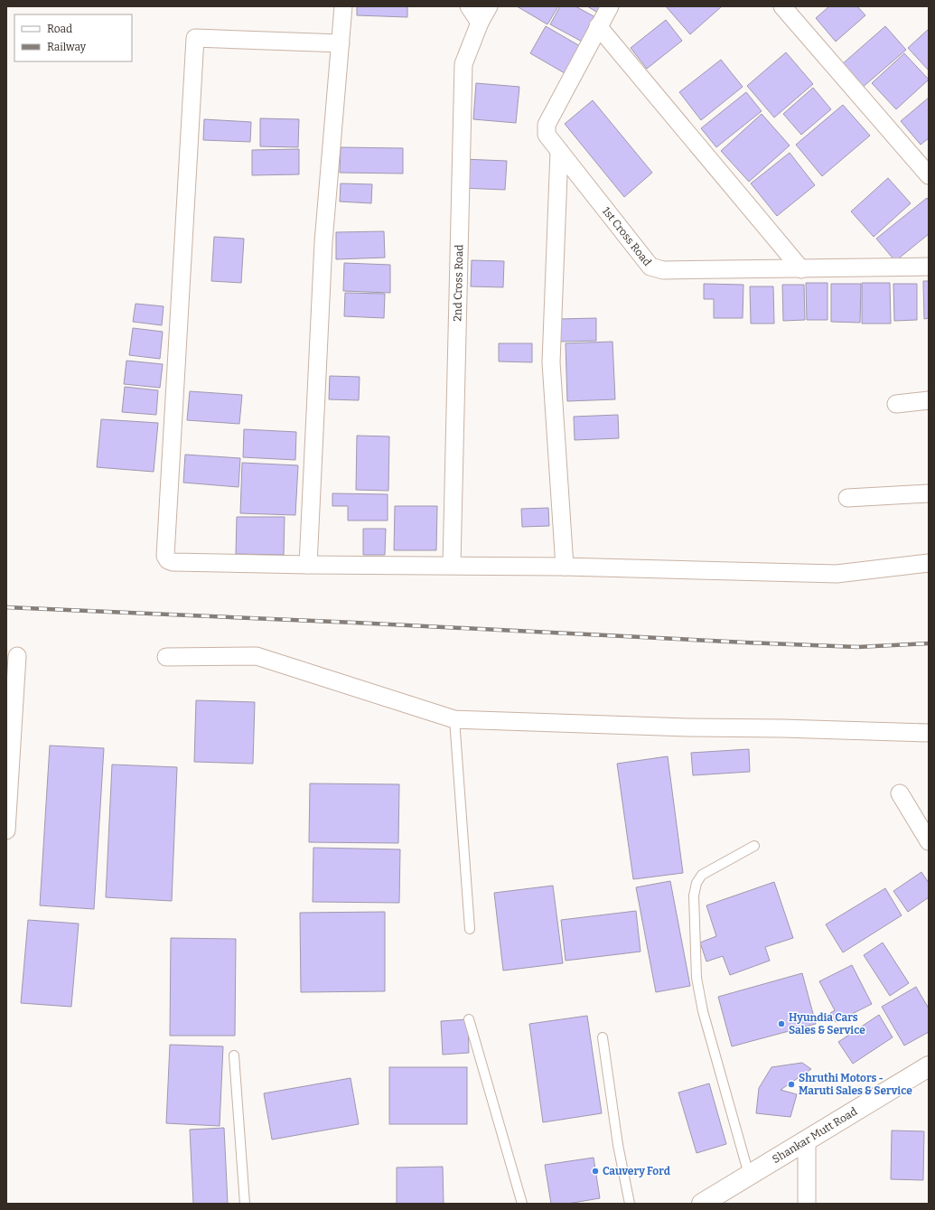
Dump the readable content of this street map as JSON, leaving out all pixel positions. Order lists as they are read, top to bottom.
{
  "streets": {
    "main road": ["Shankar Mutt Road"],
    "street": ["1st Cross Road", "2nd Cross Road"]
  },
  "places": ["Hyundia Cars Sales & Service", "Shruthi Motors - Maruti Sales & Service", "Cauvery Ford"],
  "legend": ["Road", "Railway"]
}
